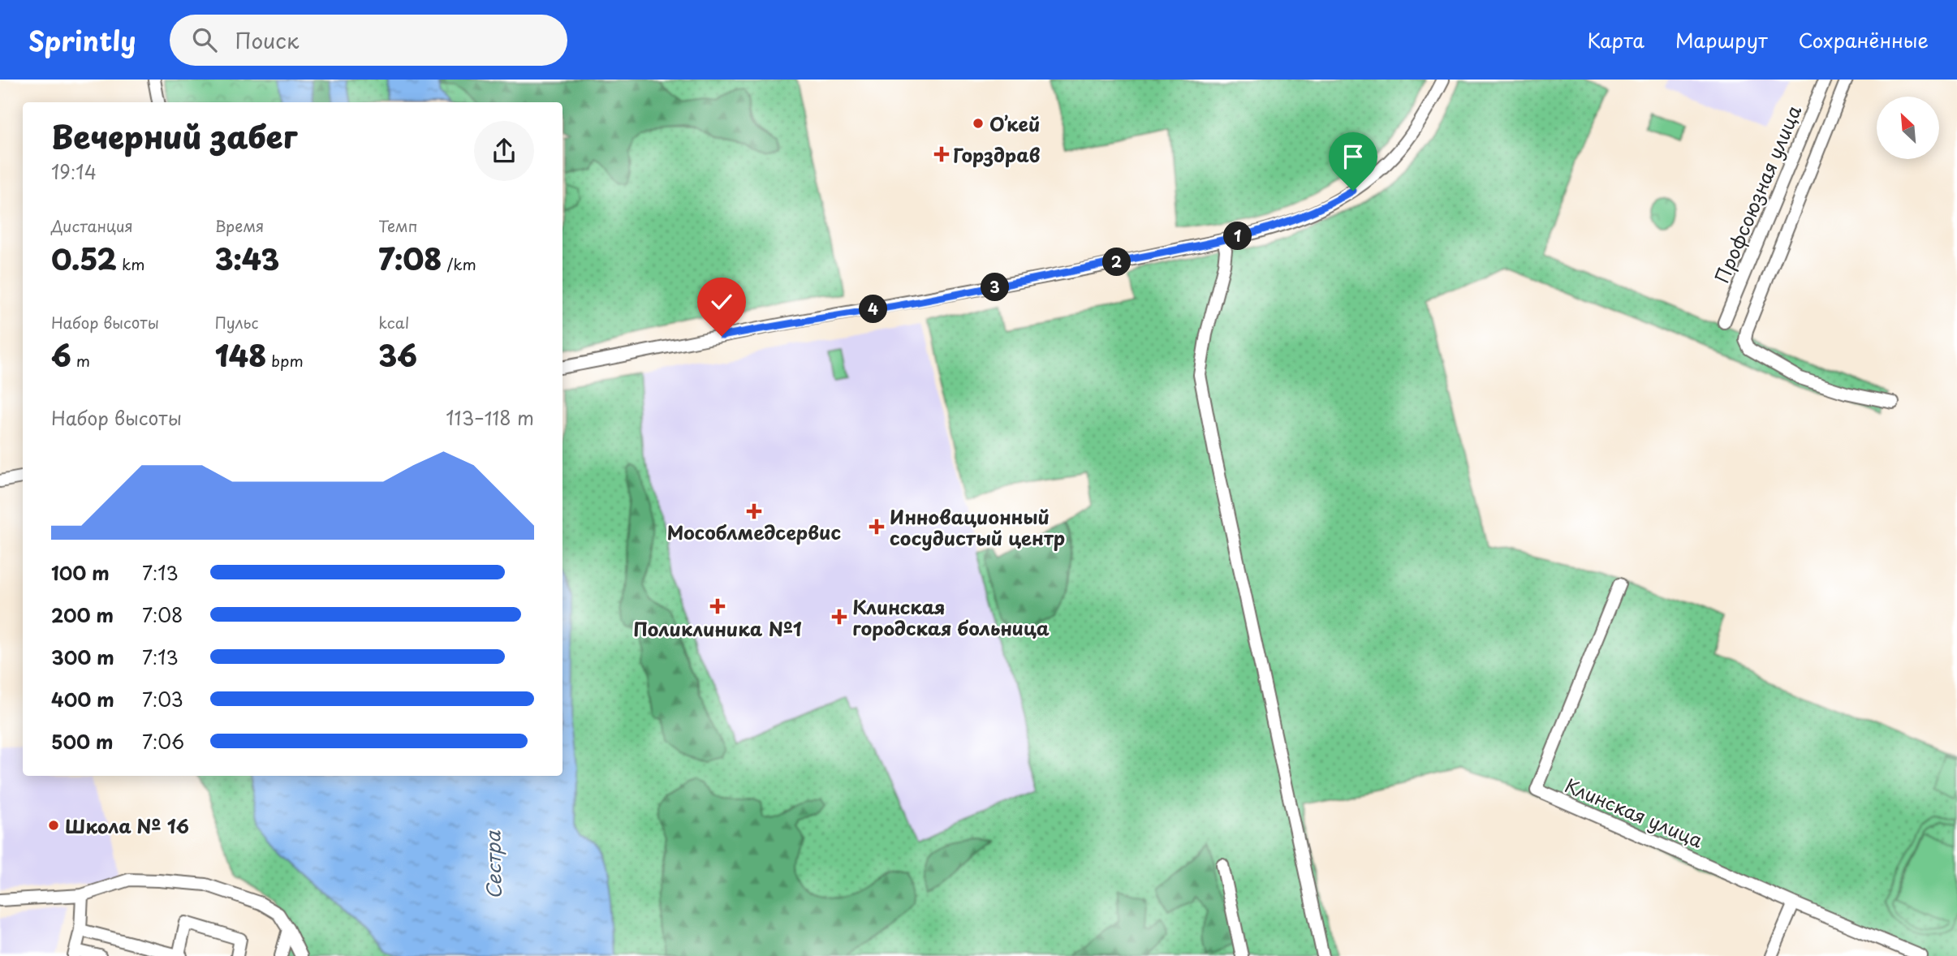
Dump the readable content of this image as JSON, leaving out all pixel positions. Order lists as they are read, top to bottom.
{
  "streets": {
    "street": ["Профсоюзная улица", "Клинская улица"]
  },
  "water": ["Сестра"],
  "places": {
    "other": ["О’кей", "Школа № 16"],
    "health": [
      "Горздрав",
      "Мособлмедсервис",
      "Инновационный сосудистый центр",
      "Поликлиника №1",
      "Клинская городская больница"
    ]
  },
  "north": "top left",
  "page": {
    "header": "Sprintly",
    "search": "Поиск",
    "nav": ["Карта", "Маршрут", "Сохранённые"],
    "heading": ["Вечерний забег", "19:14"],
    "stats": [
      ["Дистанция", "0.52 km"],
      ["Время", "3:43"],
      ["Темп", "7:08 /km"],
      ["Набор высоты", "6 m"],
      ["Пульс", "148 bpm"],
      ["kcal", "36"]
    ],
    "pins": [
      "1",
      "2",
      "3",
      "4"
    ],
    "chart": ["Набор высоты", "113–118 m"],
    "list": [
      {
        "name": "100 m",
        "note": "7:13"
      },
      {
        "name": "200 m",
        "note": "7:08"
      },
      {
        "name": "300 m",
        "note": "7:13"
      },
      {
        "name": "400 m",
        "note": "7:03"
      },
      {
        "name": "500 m",
        "note": "7:06"
      }
    ]
  }
}
